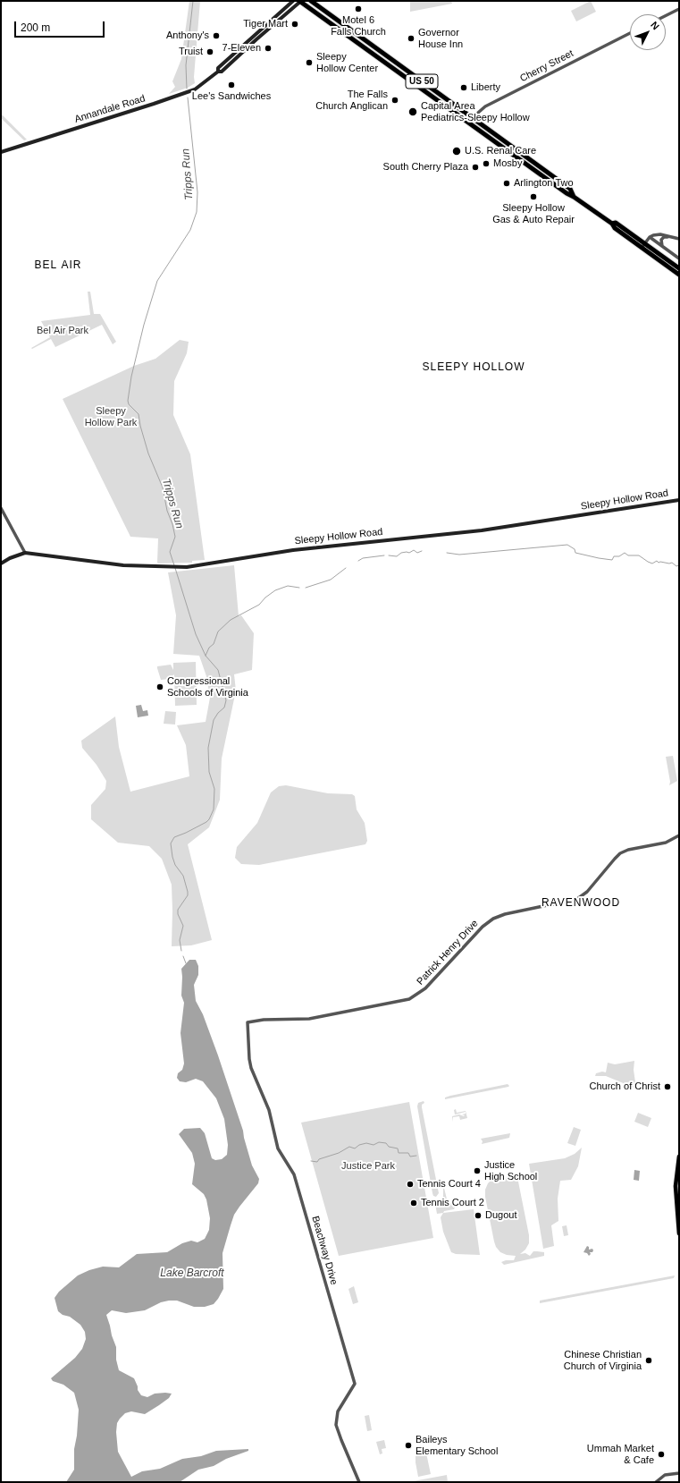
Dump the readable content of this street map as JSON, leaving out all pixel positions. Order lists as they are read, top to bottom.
{
  "streets": {
    "highway": ["US 50"],
    "main road": ["Annandale Road", "Sleepy Hollow Road"],
    "street": ["Cherry Street", "Patrick Henry Drive", "Beachway Drive"]
  },
  "crossings": [
    ["Cherry Street", "US 50"],
    ["US 50", "Annandale Road"],
    ["Patrick Henry Drive", "Beachway Drive"]
  ],
  "districts": ["BEL AIR", "SLEEPY HOLLOW", "RAVENWOOD"],
  "water": ["Tripps Run", "Lake Barcroft"],
  "parks": ["Bel Air Park", "Sleepy Hollow Park", "Justice Park"],
  "places": [
    "Motel 6 Falls Church",
    "Tiger Mart",
    "Anthony's",
    "Governor House Inn",
    "7-Eleven",
    "Truist",
    "Sleepy Hollow Center",
    "Lee's Sandwiches",
    "Liberty",
    "The Falls Church Anglican",
    "Capital Area Pediatrics-Sleepy Hollow",
    "U.S. Renal Care",
    "Mosby",
    "South Cherry Plaza",
    "Arlington Two",
    "Sleepy Hollow Gas & Auto Repair",
    "Congressional Schools of Virginia",
    "Church of Christ",
    "Justice High School",
    "Tennis Court 4",
    "Tennis Court 2",
    "Dugout",
    "Chinese Christian Church of Virginia",
    "Baileys Elementary School",
    "Ummah Market & Cafe"
  ],
  "scale_bar": "200 m",
  "north": "top right"
}
